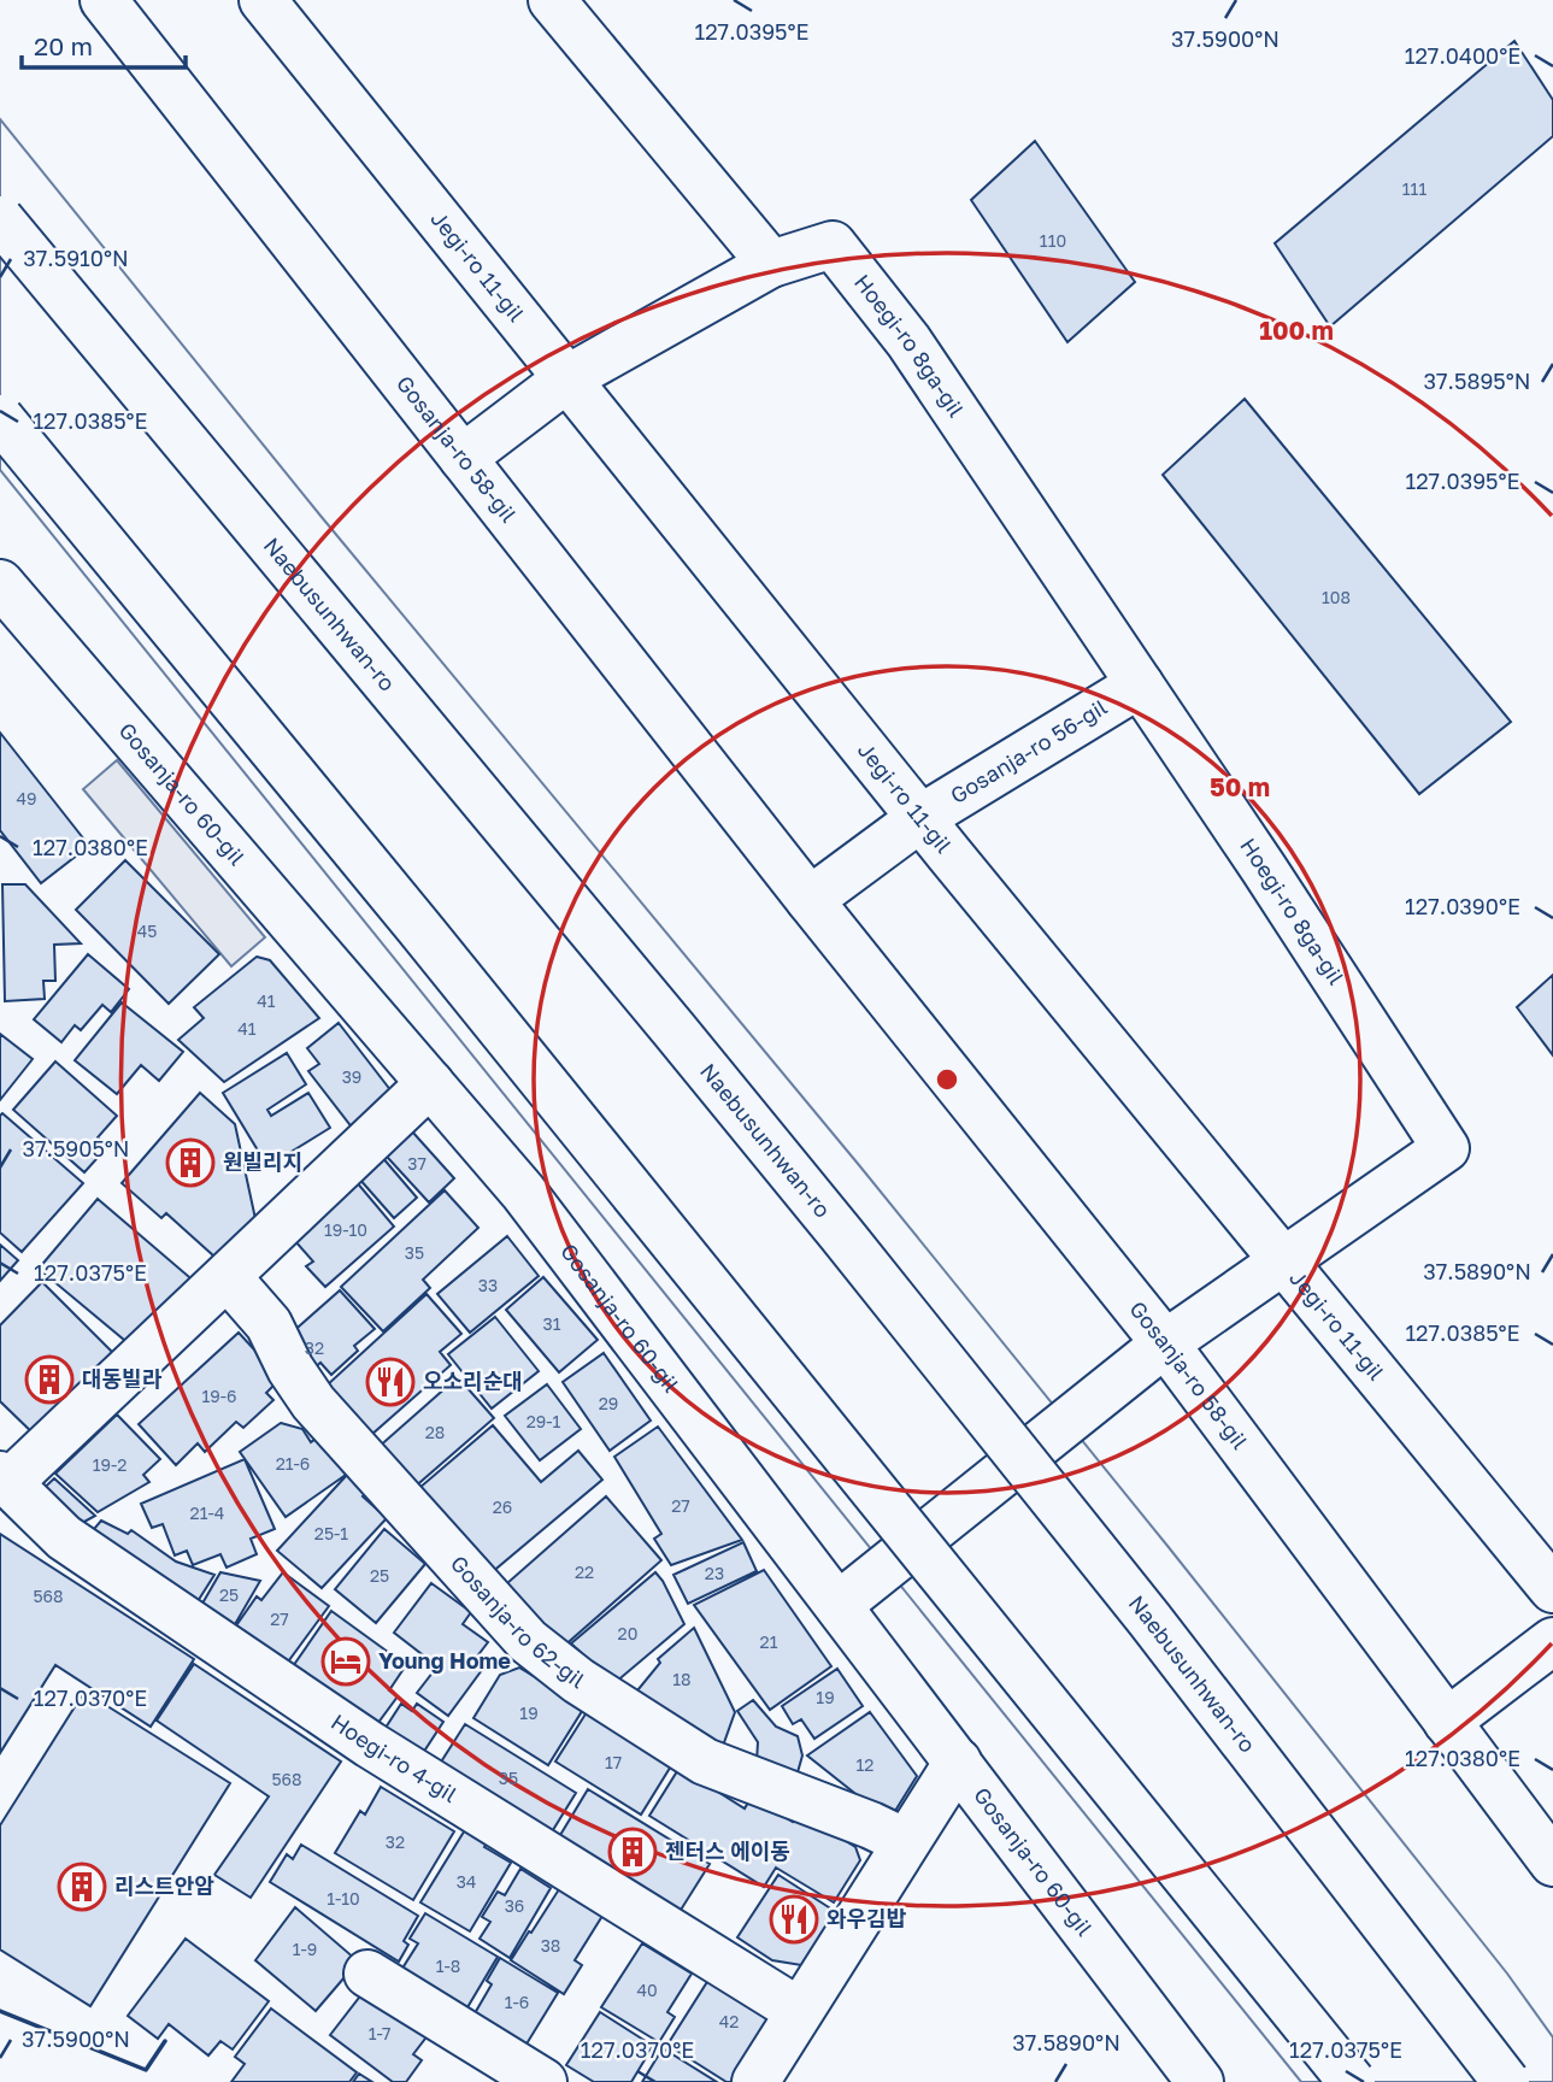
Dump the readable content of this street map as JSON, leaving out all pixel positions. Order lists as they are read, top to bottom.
{
  "streets": {
    "main road": [
      "Jegi-ro 11-gil",
      "Hoegi-ro 8ga-gil",
      "Gosanja-ro 58-gil",
      "Naebusunhwan-ro",
      "Gosanja-ro 56-gil",
      "Gosanja-ro 60-gil",
      "Gosanja-ro 62-gil",
      "Hoegi-ro 4-gil"
    ]
  },
  "crossings": [
    ["Jegi-ro 11-gil", "Hoegi-ro 8ga-gil"],
    ["Jegi-ro 11-gil", "Gosanja-ro 56-gil"],
    ["Hoegi-ro 8ga-gil", "Gosanja-ro 58-gil"],
    ["Hoegi-ro 8ga-gil", "Gosanja-ro 56-gil"],
    ["Hoegi-ro 8ga-gil", "Gosanja-ro 60-gil"],
    ["Gosanja-ro 60-gil", "Hoegi-ro 4-gil"],
    ["Gosanja-ro 62-gil", "Hoegi-ro 4-gil"]
  ],
  "places": {
    "building": [
      "원빌리지",
      "대동빌라",
      "젠터스 에이동",
      "리스트안암"
    ],
    "restaurant": ["오소리순대", "와우김밥"],
    "hotel": ["Young Home"]
  },
  "house_numbers": [
    "111",
    "110",
    "108",
    "49",
    "45",
    "41",
    "41",
    "39",
    "37",
    "19-10",
    "35",
    "33",
    "31",
    "32",
    "19-6",
    "29",
    "29-1",
    "28",
    "21-6",
    "19-2",
    "27",
    "26",
    "21-4",
    "25-1",
    "22",
    "23",
    "25",
    "25",
    "568",
    "27",
    "20",
    "21",
    "18",
    "19",
    "19",
    "17",
    "12",
    "35",
    "568",
    "32",
    "34",
    "1-10",
    "36",
    "38",
    "1-9",
    "1-8",
    "40",
    "1-6",
    "42",
    "1-7"
  ],
  "scale_bar": "20 m",
  "coordinates": [
    "127.0395°E",
    "37.5900°N",
    "127.0400°E",
    "37.5910°N",
    "37.5895°N",
    "127.0385°E",
    "127.0380°E",
    "127.0390°E",
    "37.5905°N",
    "37.5890°N",
    "127.0375°E",
    "127.0370°E"
  ],
  "rings": ["100 m", "50 m"]
}
